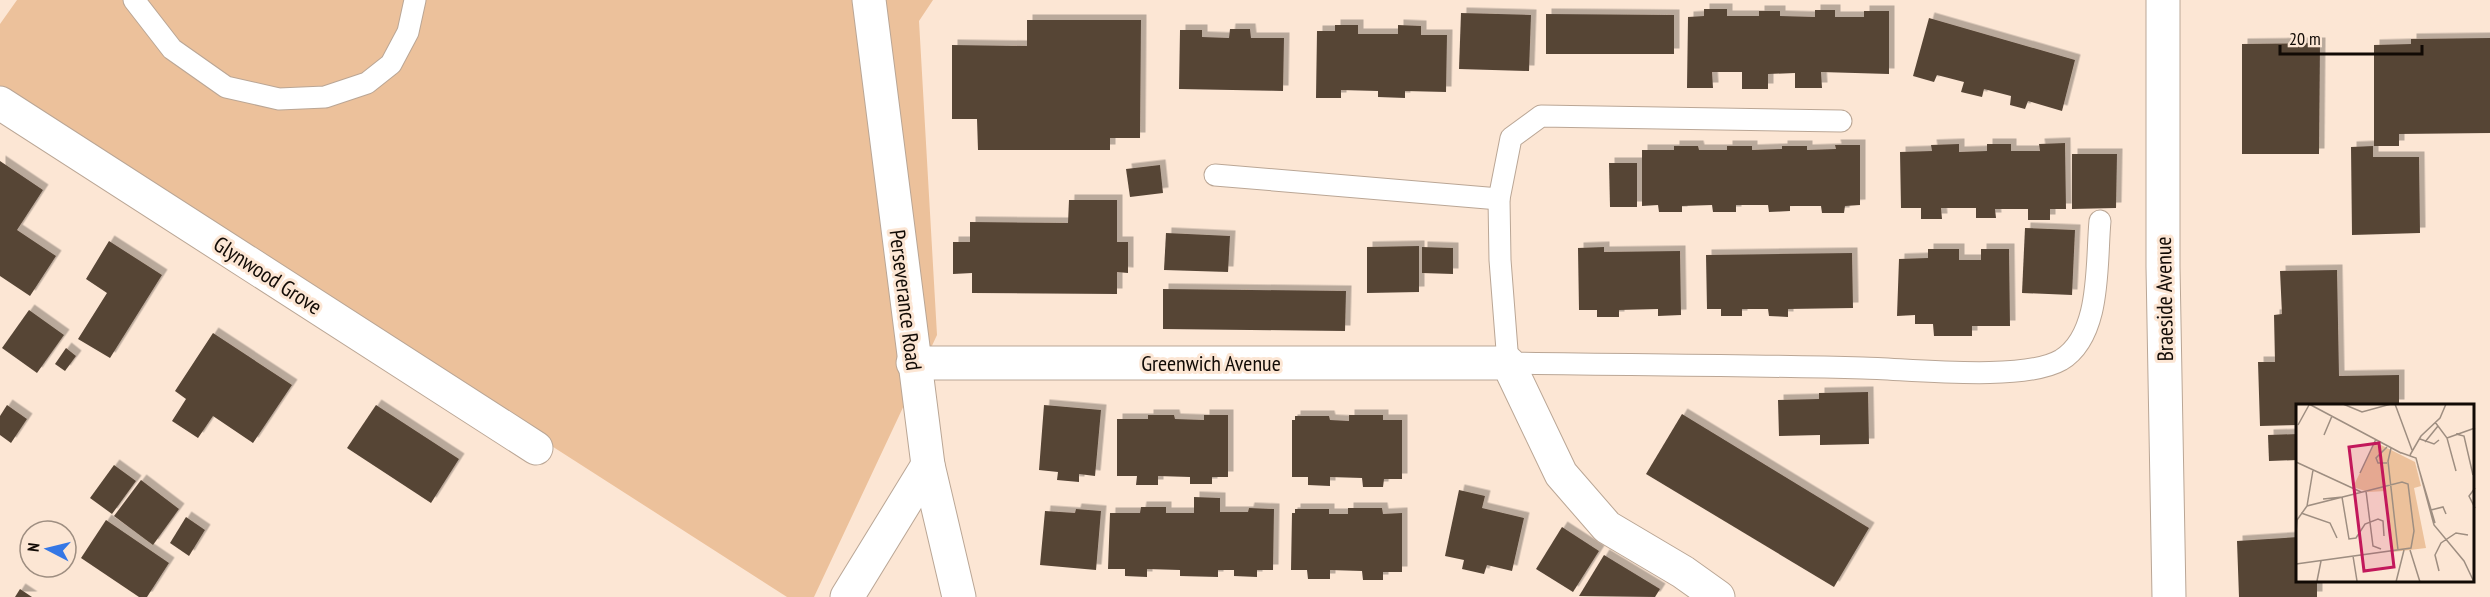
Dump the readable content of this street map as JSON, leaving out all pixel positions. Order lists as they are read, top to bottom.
{
  "streets": {
    "street": [
      "Glynwood Grove",
      "Braeside Avenue",
      "Perseverance Road",
      "Greenwich Avenue"
    ]
  },
  "crossings": [
    ["Perseverance Road", "Greenwich Avenue"]
  ],
  "scale_bar": "20 m",
  "north": "left"
}
